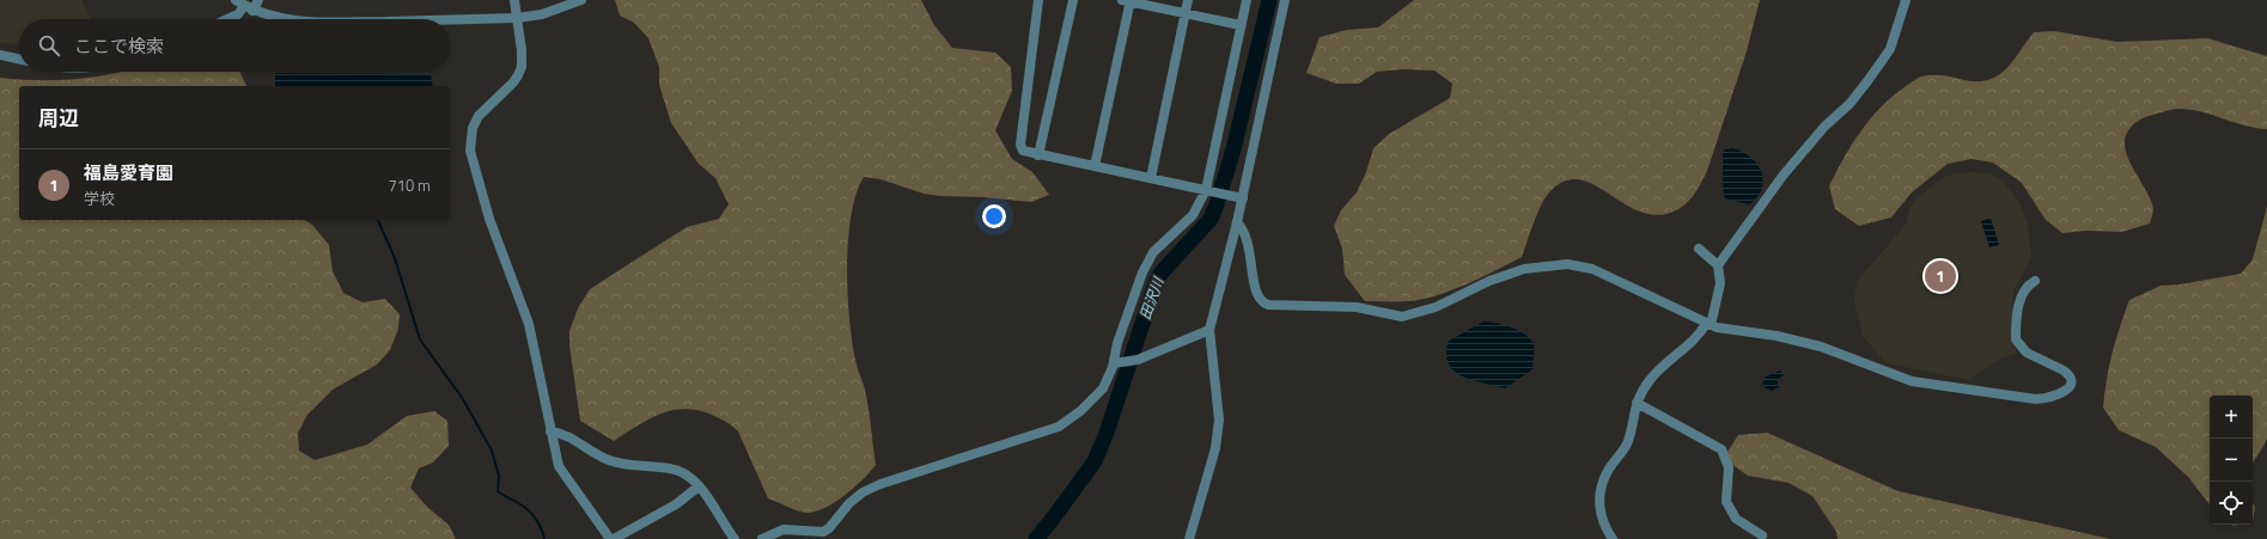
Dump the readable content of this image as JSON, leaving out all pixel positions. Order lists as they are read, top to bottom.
{
  "water": ["田沢川"],
  "page": {
    "search": "ここで検索",
    "heading": "周辺",
    "list": [
      {
        "mark": "1",
        "name": "福島愛育園",
        "note": "学校",
        "value": "710 m"
      }
    ],
    "pins": "1",
    "map_buttons": ["+", "−"]
  }
}
